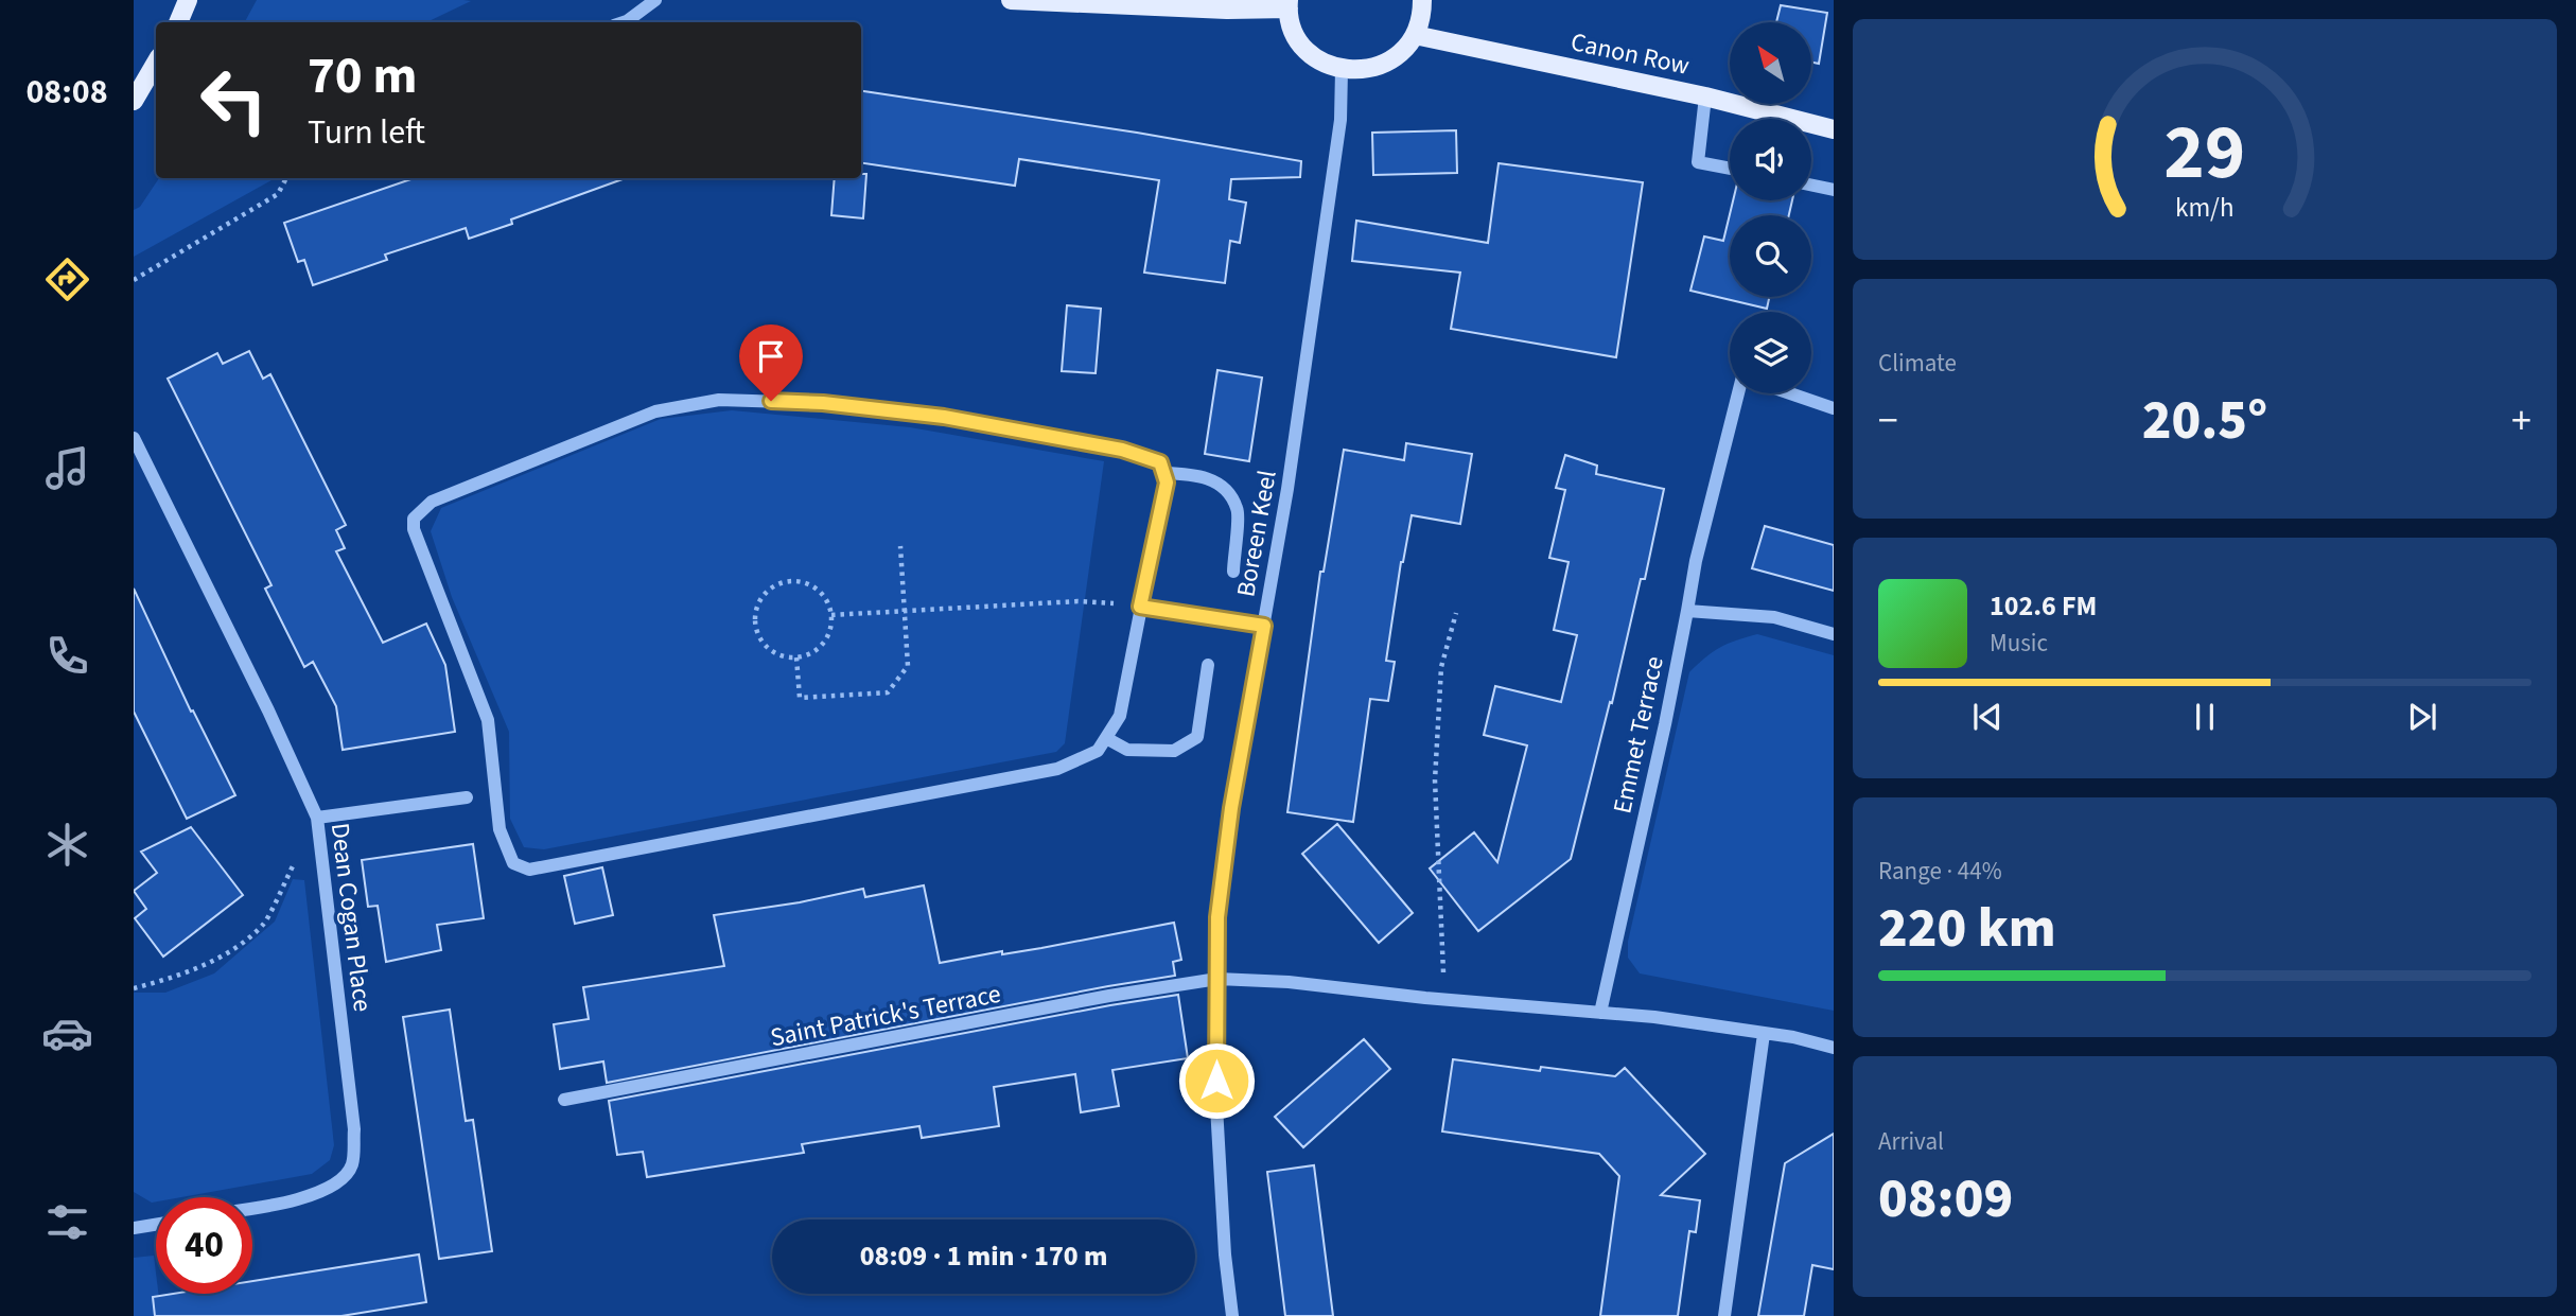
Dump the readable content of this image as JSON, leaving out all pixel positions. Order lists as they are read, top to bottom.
{
  "streets": {
    "main road": ["Canon Row"],
    "street": [
      "Boreen Keel",
      "Emmet Terrace",
      "Dean Cogan Place",
      "Saint Patrick's Terrace"
    ]
  },
  "crossings": [
    ["Boreen Keel", "Saint Patrick's Terrace"],
    ["Emmet Terrace", "Saint Patrick's Terrace"]
  ],
  "north": "top left",
  "page": {
    "tabs": "08:08",
    "turn": ["70 m", "Turn left"],
    "tile": [
      "Climate",
      ["Range · 44%", "220 km"],
      ["Arrival", "08:09"]
    ],
    "heat": ["−", "20.5°", "+"],
    "song": ["102.6 FM", "Music"],
    "limit": "40",
    "trip": "08:09 · 1 min · 170 m",
    "gauge": ["29", "km/h"]
  }
}
